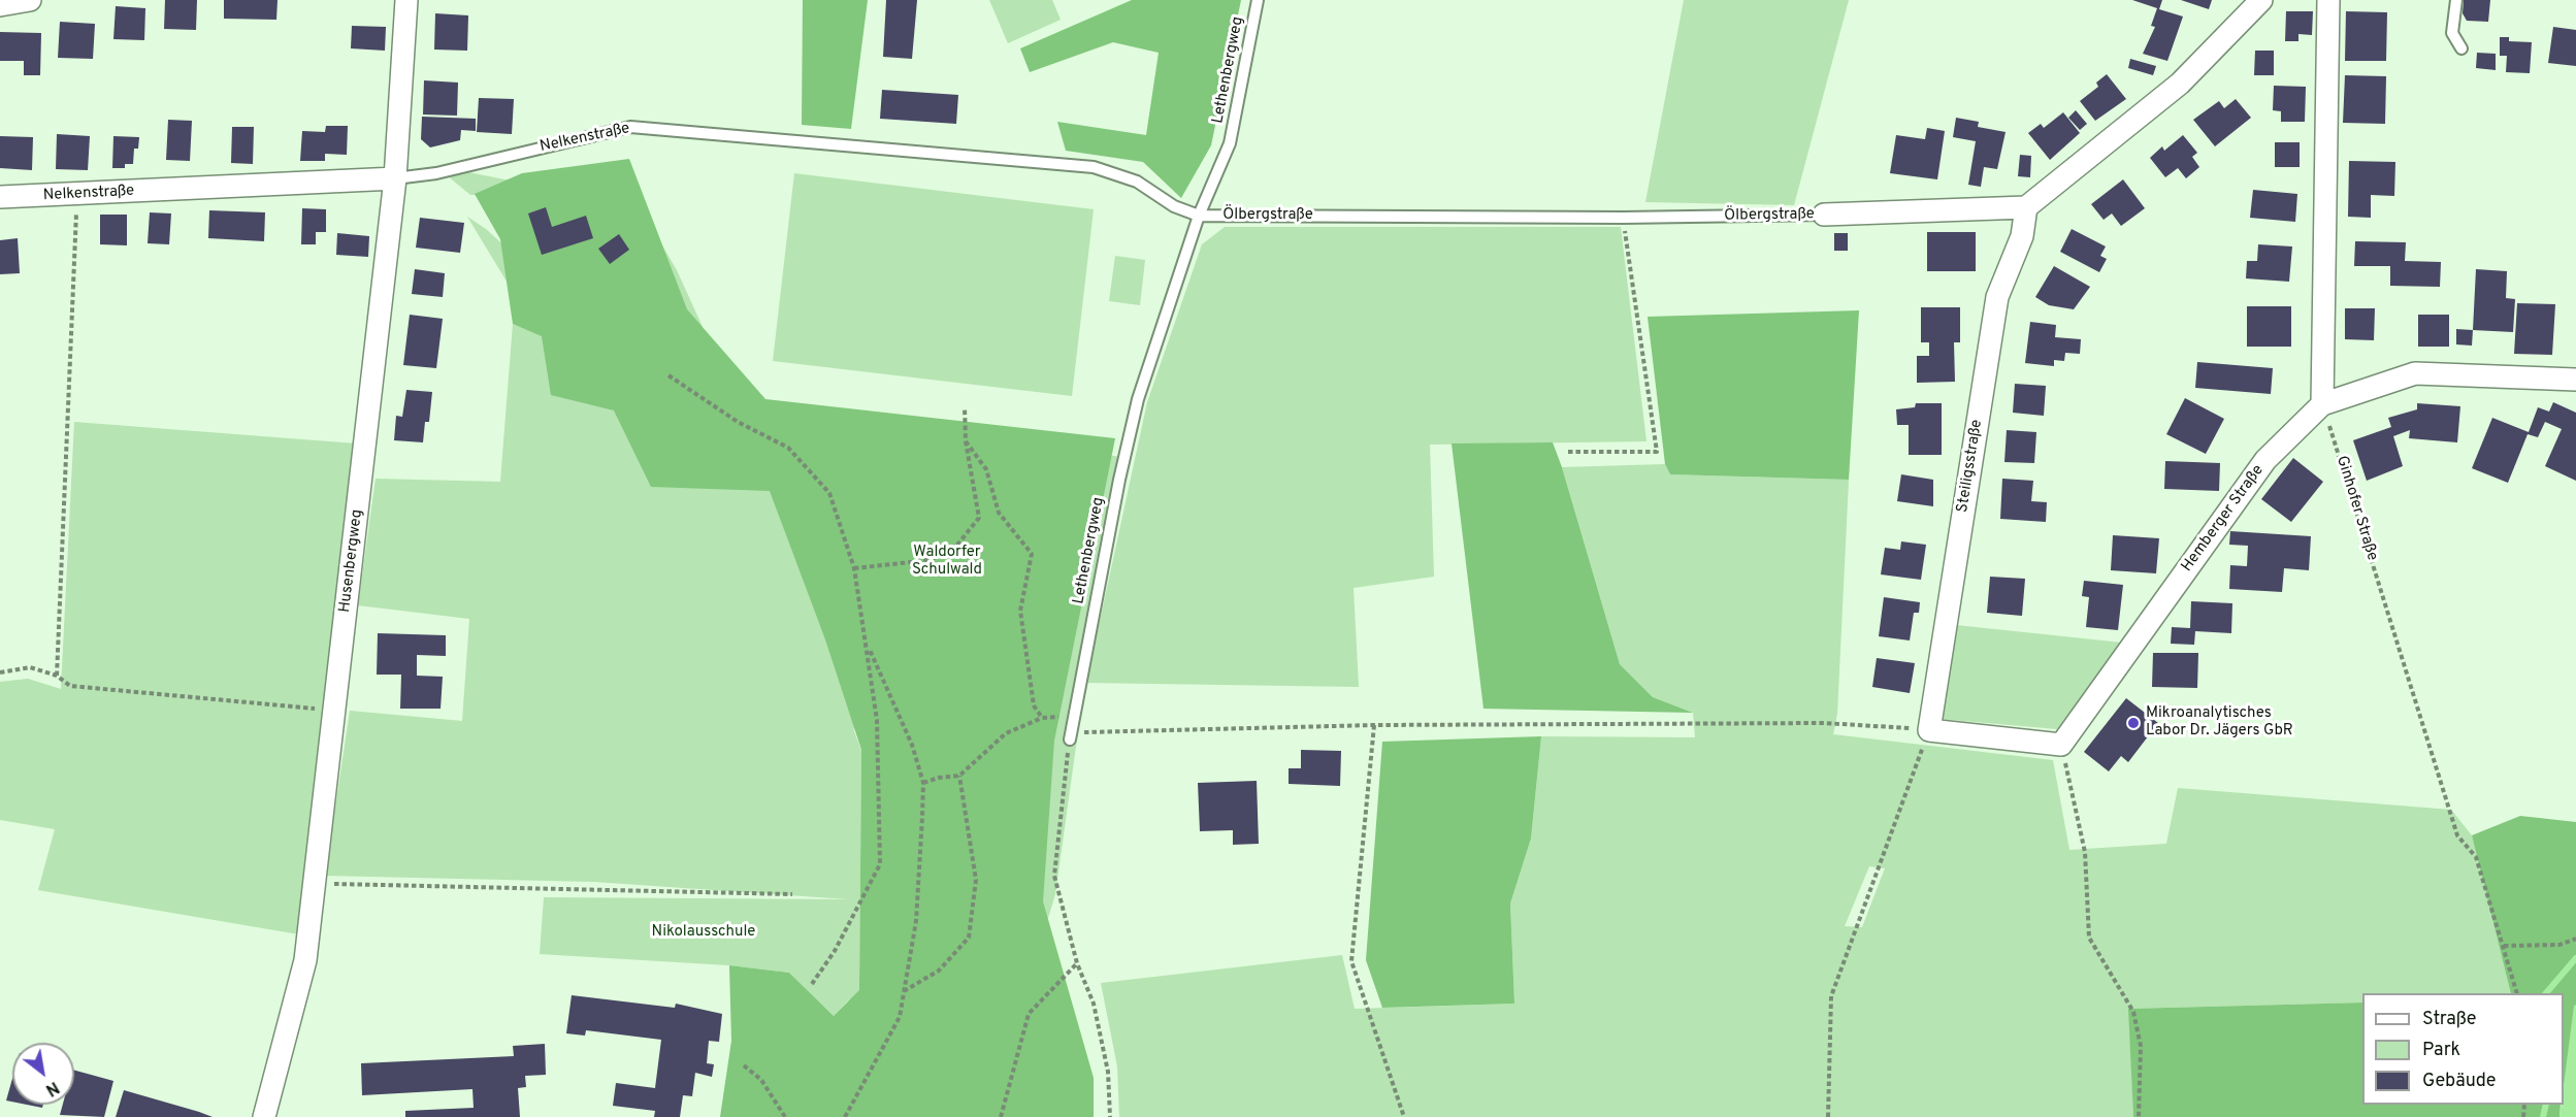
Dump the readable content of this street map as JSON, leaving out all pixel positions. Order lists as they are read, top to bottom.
{
  "streets": {
    "street": [
      "Nelkenstraße",
      "Ölbergstraße",
      "Steiligsstraße",
      "Hemberger Straße",
      "Husenbergweg"
    ],
    "lane": ["Lethenbergweg"],
    "path": ["Ginhofer Straße"]
  },
  "crossings": [
    ["Lethenbergweg", "Nelkenstraße"],
    ["Lethenbergweg", "Ölbergstraße"],
    ["Nelkenstraße", "Ölbergstraße"],
    ["Nelkenstraße", "Husenbergweg"],
    ["Ölbergstraße", "Steiligsstraße"],
    ["Ginhofer Straße", "Hemberger Straße"]
  ],
  "parks": ["Waldorfer Schulwald", "Nikolausschule"],
  "places": ["Mikroanalytisches Labor Dr. Jägers GbR"],
  "legend": ["Straße", "Park", "Gebäude"],
  "north": "bottom right"
}
